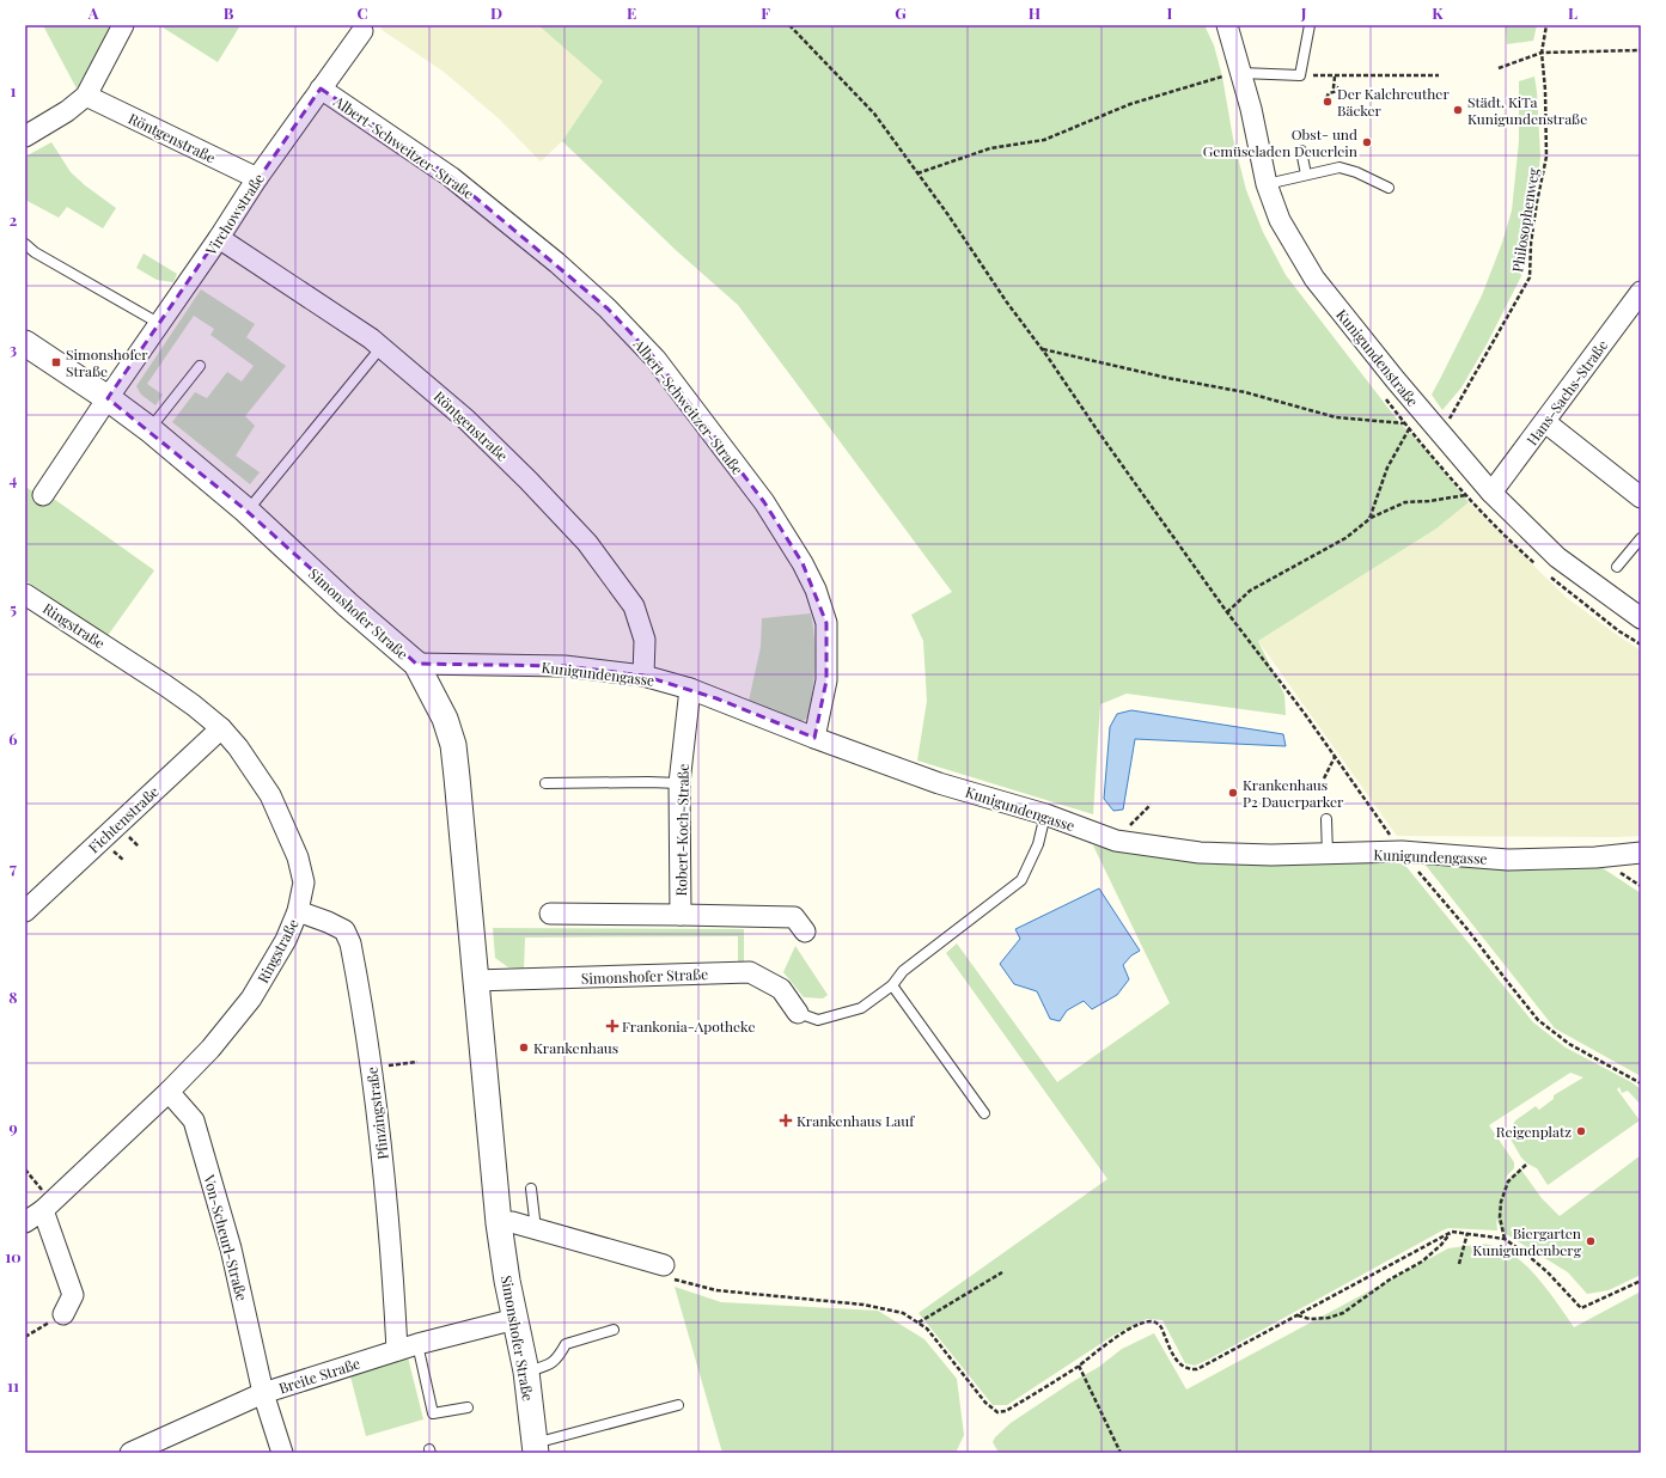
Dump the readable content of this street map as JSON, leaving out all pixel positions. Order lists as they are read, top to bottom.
{
  "streets": {
    "street": [
      "Röntgenstraße",
      "Albert-Schweitzer-Straße",
      "Virchowstraße",
      "Kunigundenstraße",
      "Hans-Sachs-Straße",
      "Simonshofer Straße",
      "Ringstraße",
      "Kunigundengasse",
      "Fichtenstraße",
      "Robert-Koch-Straße",
      "Pfinzingstraße",
      "Von-Scheurl-Straße",
      "Breite Straße"
    ],
    "path": ["Philosophenweg"]
  },
  "crossings": [
    ["Röntgenstraße", "Virchowstraße"],
    ["Röntgenstraße", "Kunigundengasse"],
    ["Albert-Schweitzer-Straße", "Virchowstraße"],
    ["Albert-Schweitzer-Straße", "Kunigundengasse"],
    ["Virchowstraße", "Simonshofer Straße"],
    ["Philosophenweg", "Kunigundenstraße"],
    ["Kunigundenstraße", "Hans-Sachs-Straße"],
    ["Simonshofer Straße", "Kunigundengasse"],
    ["Simonshofer Straße", "Breite Straße"],
    ["Ringstraße", "Fichtenstraße"],
    ["Ringstraße", "Pfinzingstraße"],
    ["Ringstraße", "Von-Scheurl-Straße"],
    ["Kunigundengasse", "Robert-Koch-Straße"],
    ["Pfinzingstraße", "Breite Straße"],
    ["Von-Scheurl-Straße", "Breite Straße"]
  ],
  "places": {
    "other": [
      "Der Kalchreuther Bäcker",
      "Städt. KiTa Kunigundenstraße",
      "Obst- und Gemüseladen Deuerlein",
      "Krankenhaus P2 Dauerparker",
      "Krankenhaus",
      "Reigenplatz",
      "Biergarten Kunigundenberg"
    ],
    "transit": ["Simonshofer Straße"],
    "health": ["Frankonia-Apotheke", "Krankenhaus Lauf"]
  },
  "grid": {
    "columns": [
      "A",
      "B",
      "C",
      "D",
      "E",
      "F",
      "G",
      "H",
      "I",
      "J",
      "K",
      "L"
    ],
    "rows": [
      "1",
      "2",
      "3",
      "4",
      "5",
      "6",
      "7",
      "8",
      "9",
      "10",
      "11"
    ]
  }
}
